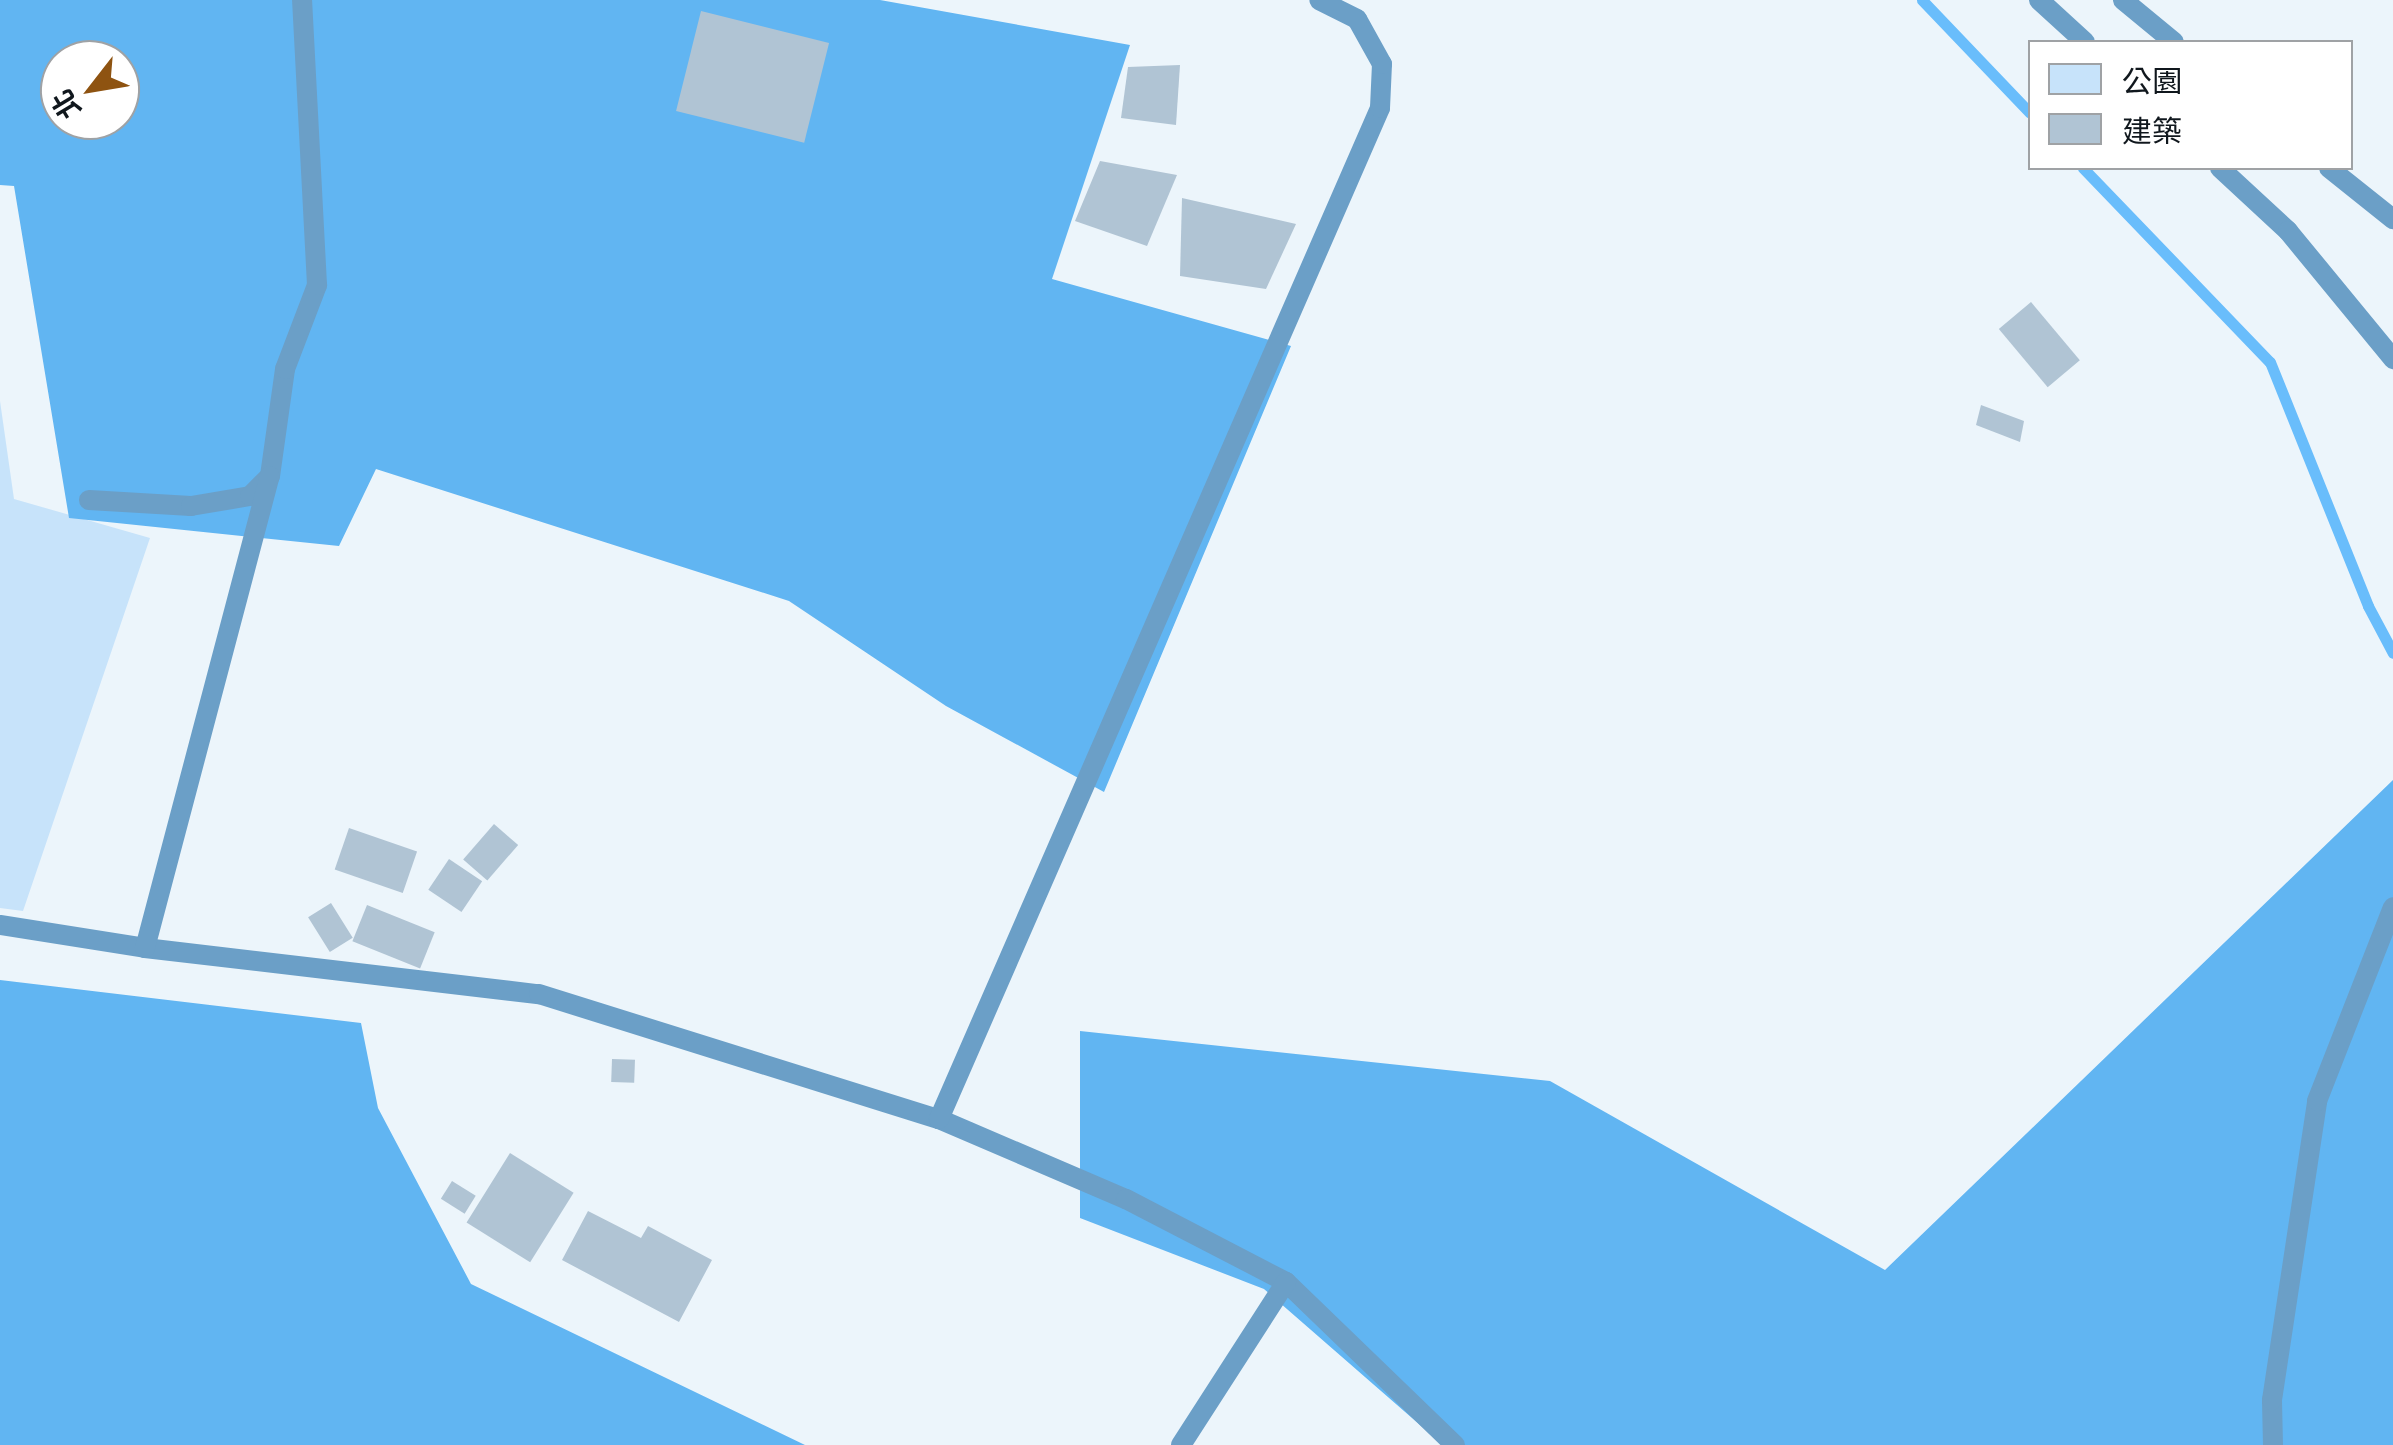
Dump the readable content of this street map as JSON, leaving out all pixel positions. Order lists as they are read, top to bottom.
{
  "legend": ["公園", "建築"],
  "north": "bottom left"
}
